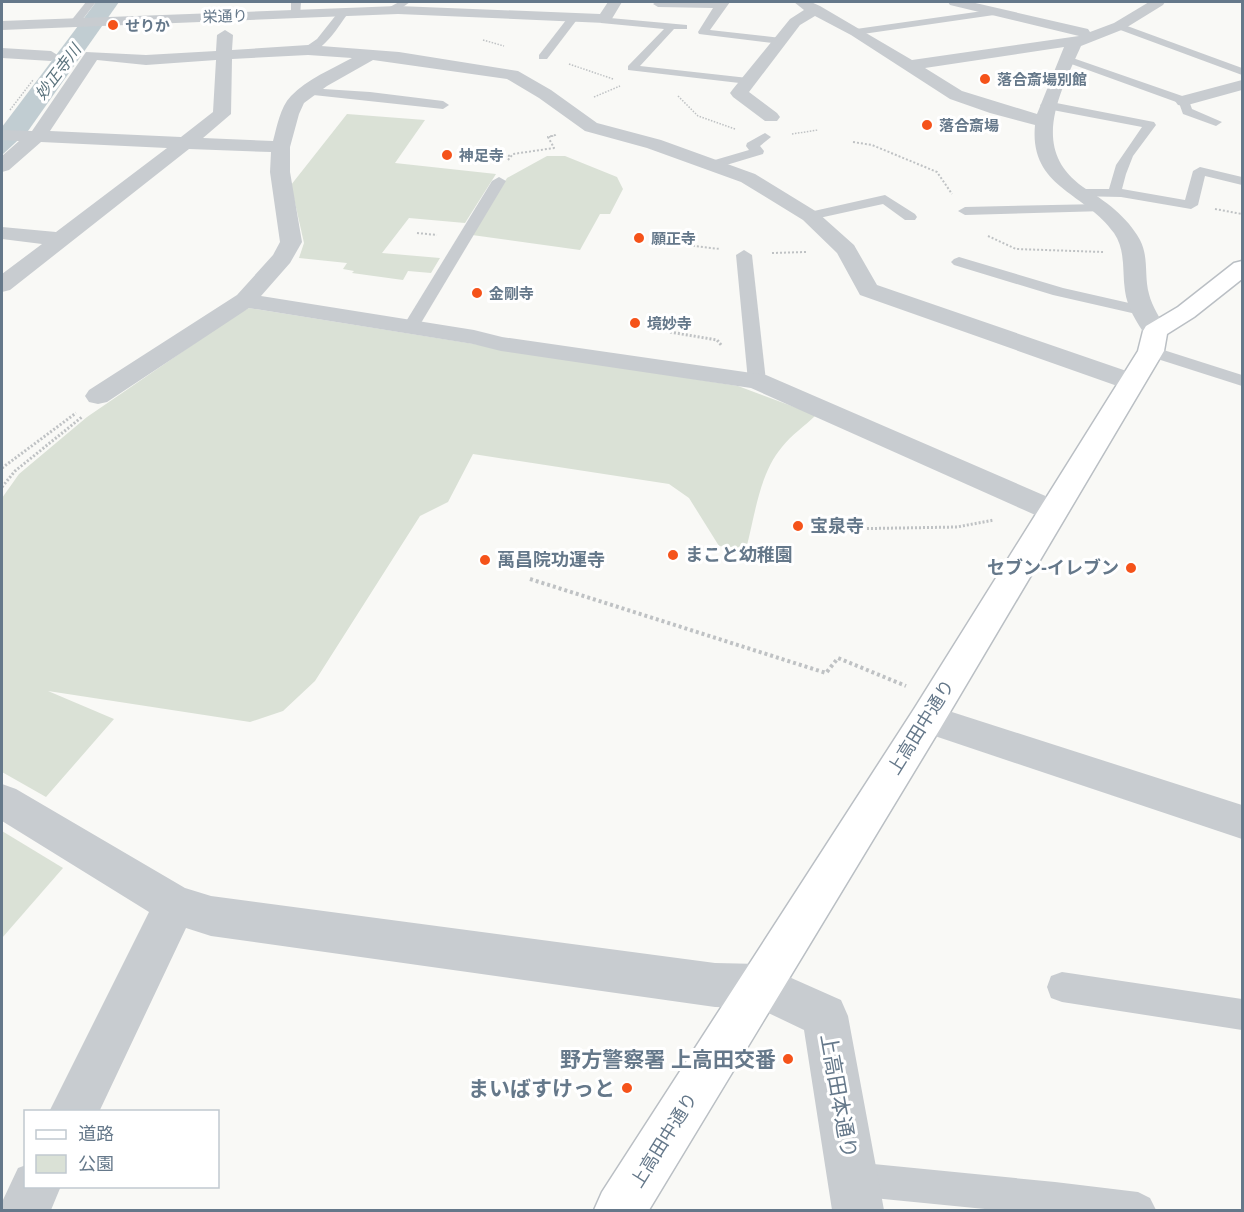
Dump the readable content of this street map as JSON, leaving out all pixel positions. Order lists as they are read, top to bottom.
{
  "streets": {
    "street": ["栄通り", "上高田中通り", "上高田本通り"]
  },
  "crossings": [
    ["上高田中通り", "上高田本通り"]
  ],
  "water": ["妙正寺川"],
  "places": [
    "せりか",
    "落合斎場別館",
    "落合斎場",
    "神足寺",
    "願正寺",
    "金剛寺",
    "境妙寺",
    "宝泉寺",
    "まこと幼稚園",
    "萬昌院功運寺",
    "セブン-イレブン",
    "野方警察署 上高田交番",
    "まいばすけっと"
  ],
  "legend": ["道路", "公園"]
}
